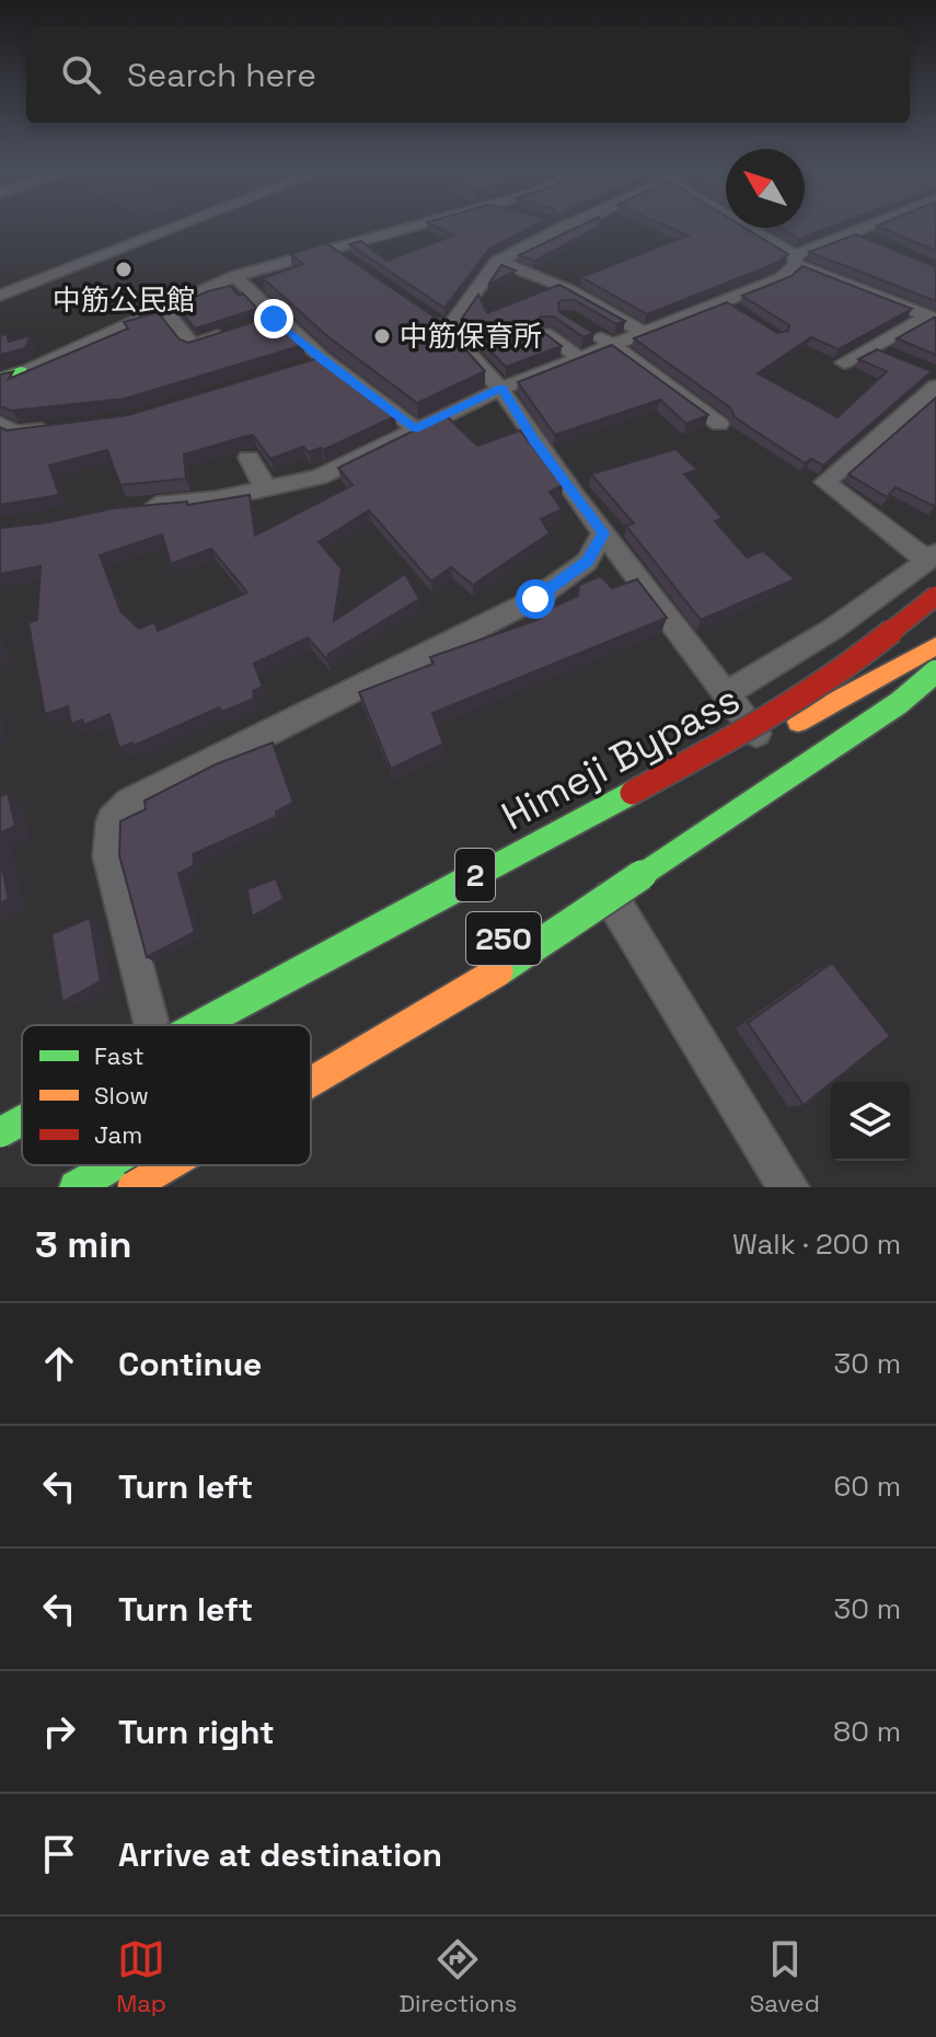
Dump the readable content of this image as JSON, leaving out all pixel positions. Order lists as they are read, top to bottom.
{
  "streets": {
    "main road": ["Himeji Bypass", "2", "250"]
  },
  "places": ["中筋公民館", "中筋保育所"],
  "legend": ["Fast", "Slow", "Jam"],
  "north": "top left",
  "page": {
    "search": "Search here",
    "heading": ["3 min", "Walk · 200 m"],
    "list": [
      ["Continue", "30 m"],
      ["Turn left", "60 m"],
      ["Turn left", "30 m"],
      ["Turn right", "80 m"],
      "Arrive at destination"
    ],
    "nav": ["Map", "Directions", "Saved"]
  }
}
